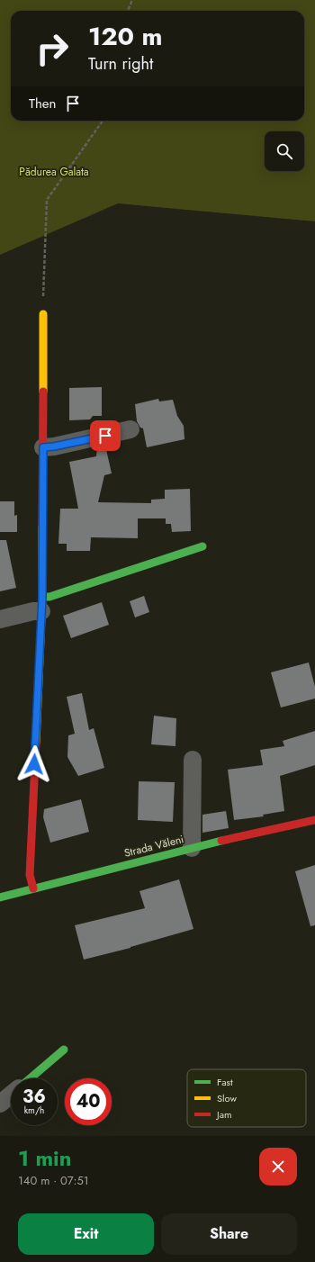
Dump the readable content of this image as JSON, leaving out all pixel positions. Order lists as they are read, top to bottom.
{
  "streets": {
    "street": ["Strada Văleni"]
  },
  "parks": ["Pădurea Galata"],
  "legend": ["Fast", "Slow", "Jam"],
  "page": {
    "turn": ["120 m", "Turn right"],
    "then": "Then",
    "speed": "36 km/h",
    "limit": "40",
    "heading": ["1 min", "140 m · 07:51"],
    "buttons": ["Exit", "Share"]
  }
}
